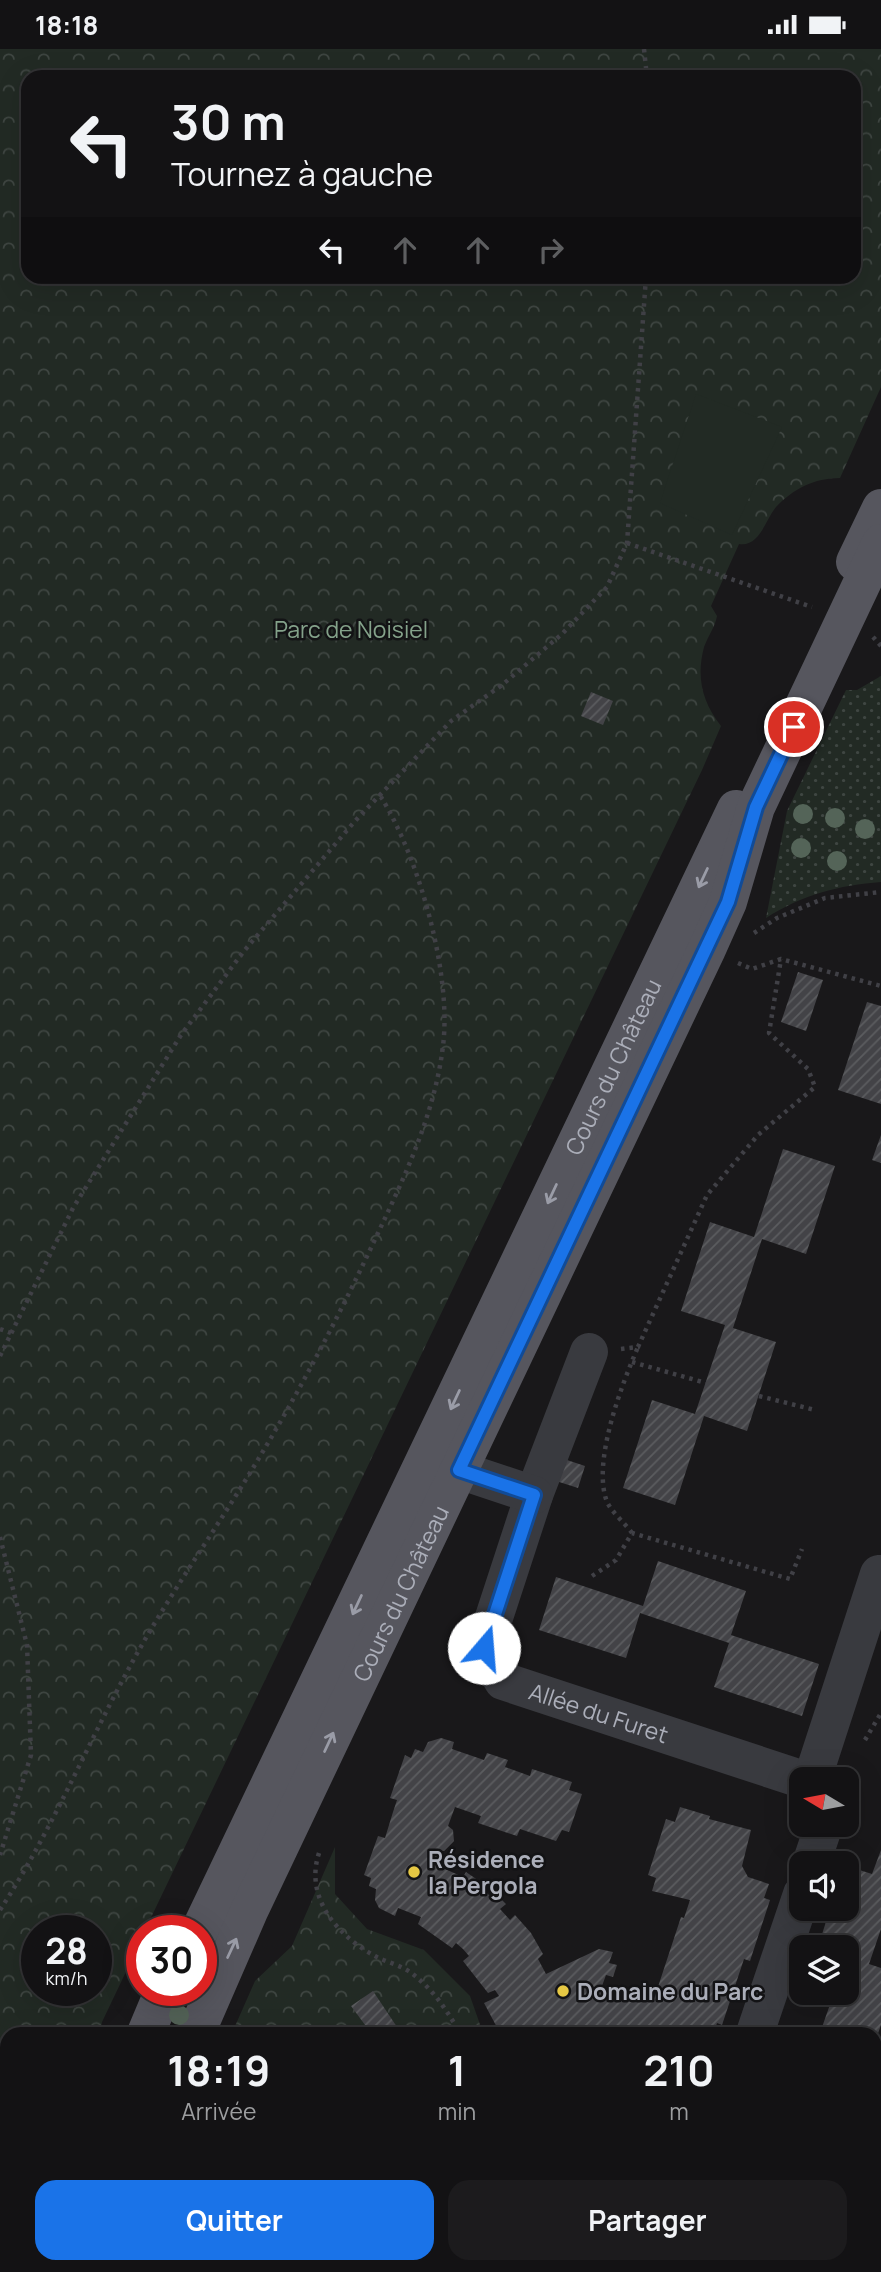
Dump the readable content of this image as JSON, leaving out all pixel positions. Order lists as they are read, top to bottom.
{
  "streets": {
    "main road": ["Cours du Château"],
    "street": ["Allée du Furet"]
  },
  "parks": ["Parc de Noisiel"],
  "places": ["Résidence la Pergola", "Domaine du Parc"],
  "north": "left",
  "page": {
    "status": "18:18",
    "turn": ["30 m", "Tournez à gauche"],
    "speed": "28 km/h",
    "limit": "30",
    "eta": [
      "18:19",
      "Arrivée",
      "1",
      "min",
      "210",
      "m"
    ],
    "buttons": ["Quitter", "Partager"]
  }
}
